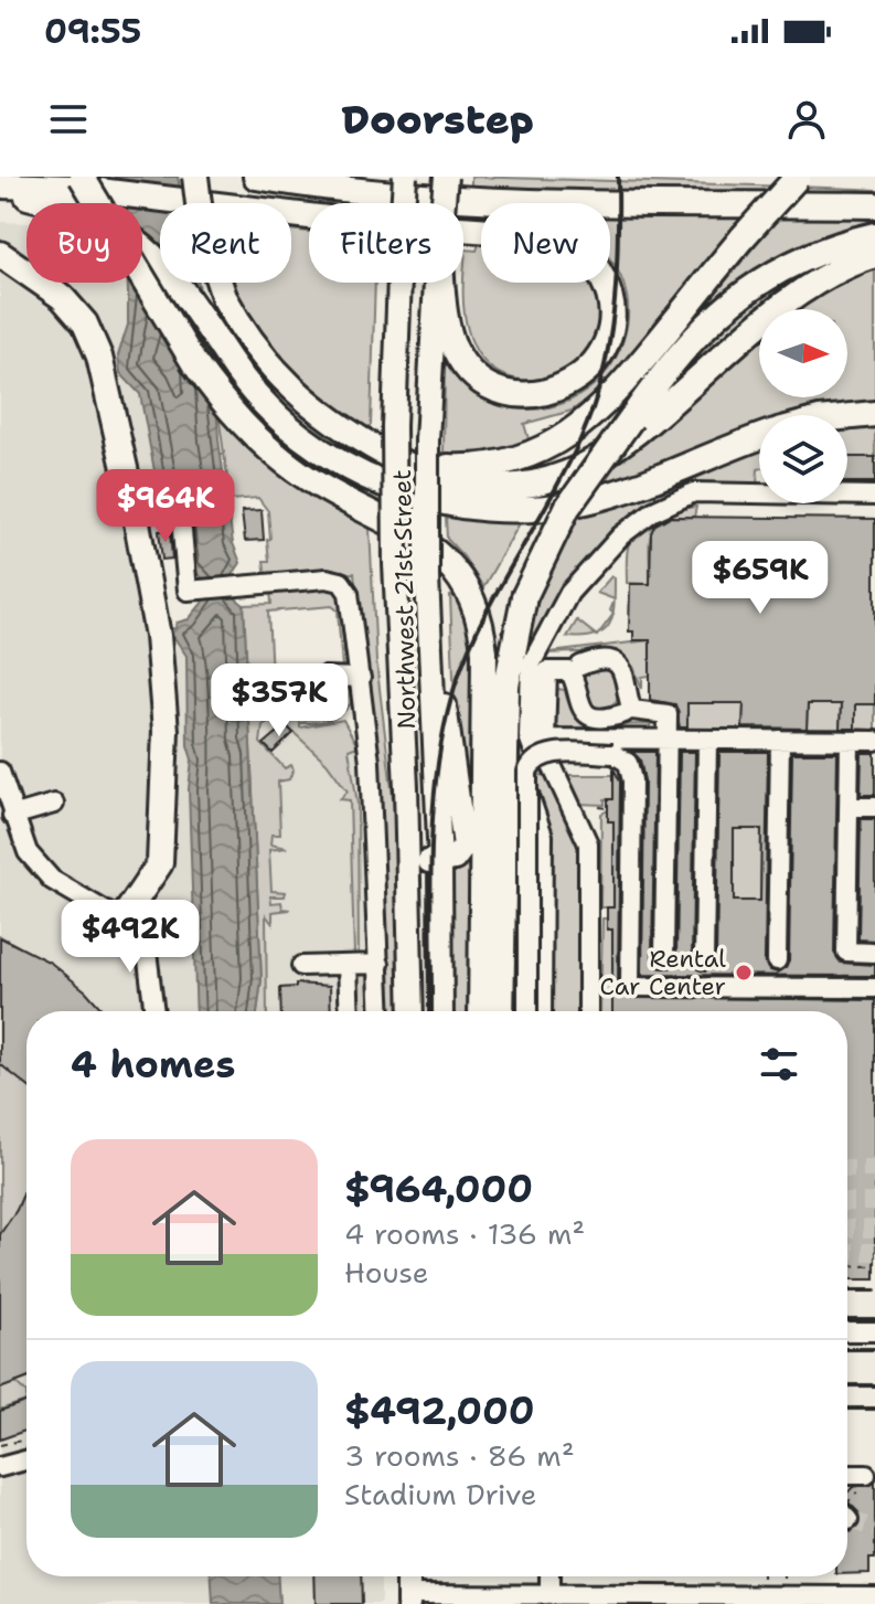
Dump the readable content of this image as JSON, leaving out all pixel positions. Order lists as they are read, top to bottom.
{
  "streets": {
    "main road": ["Northwest 21st Street"]
  },
  "places": ["Rental Car Center"],
  "north": "right",
  "page": {
    "status": "09:55",
    "header": "Doorstep",
    "chip": [
      "Buy",
      "Rent",
      "Filters",
      "New"
    ],
    "price": [
      "$964K",
      "$659K",
      "$357K",
      "$492K"
    ],
    "heading": "4 homes",
    "list": [
      {
        "name": "$964,000",
        "note": "4 rooms · 136 m² · House"
      },
      {
        "name": "$492,000",
        "note": "3 rooms · 86 m² · Stadium Drive"
      }
    ]
  }
}
